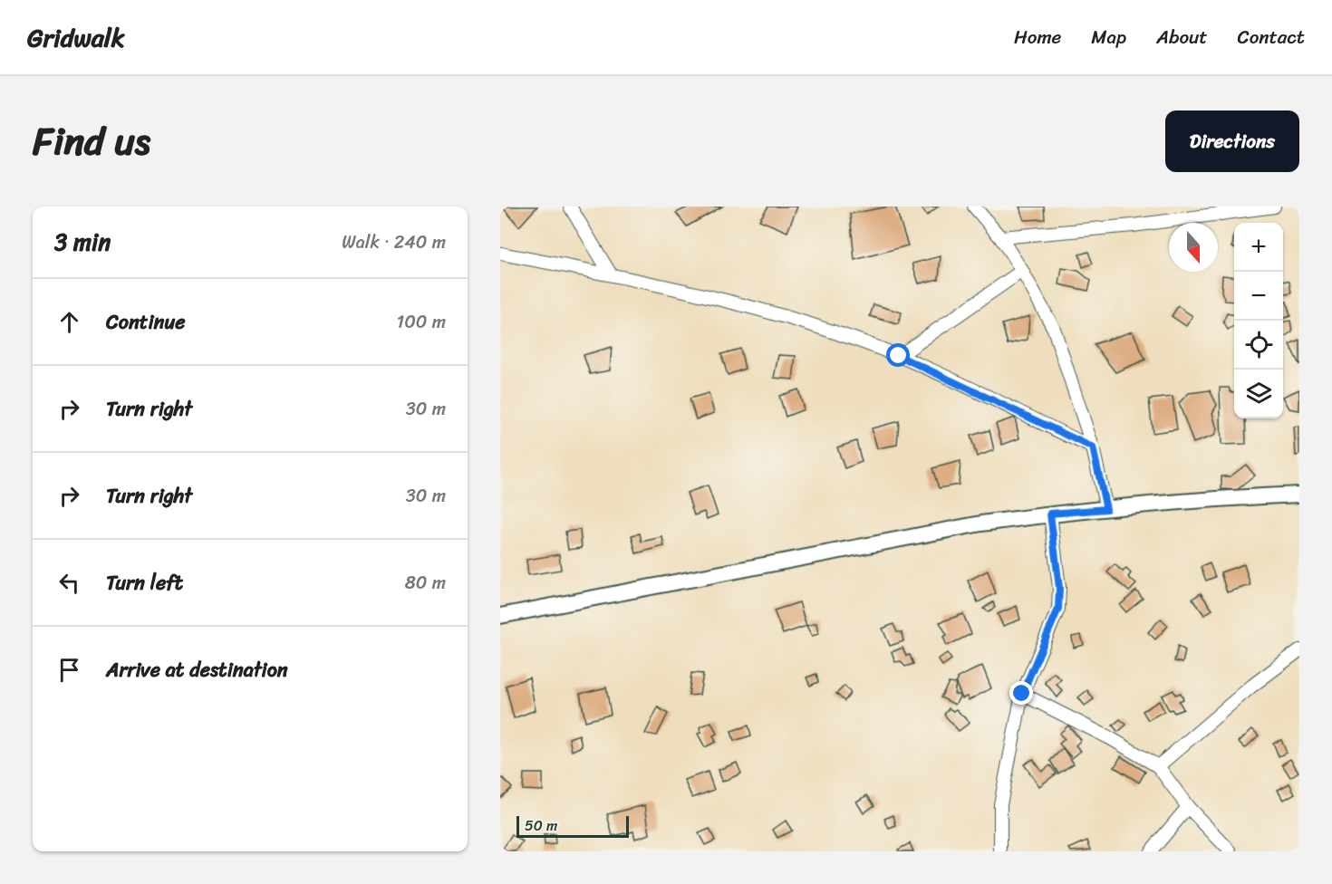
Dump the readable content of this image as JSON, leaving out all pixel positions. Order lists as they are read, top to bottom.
{
  "scale_bar": "50 m",
  "north": "bottom",
  "page": {
    "header": "Gridwalk",
    "nav": [
      "Home",
      "Map",
      "About",
      "Contact"
    ],
    "title": "Find us",
    "buttons": "Directions",
    "heading": ["3 min", "Walk · 240 m"],
    "map_buttons": ["+", "−"],
    "list": [
      ["Continue", "100 m"],
      ["Turn right", "30 m"],
      ["Turn right", "30 m"],
      ["Turn left", "80 m"],
      "Arrive at destination"
    ],
    "scale": "50 m"
  }
}
